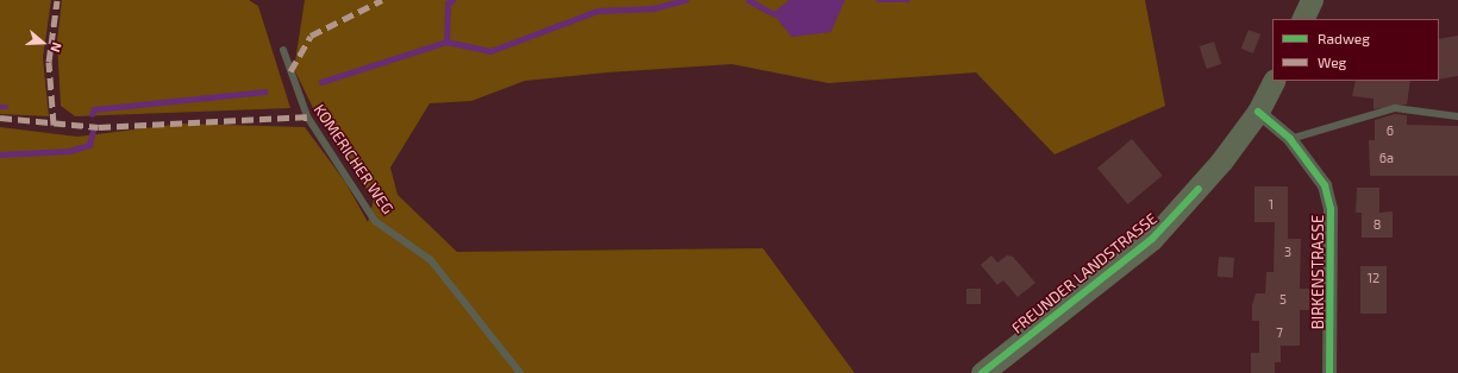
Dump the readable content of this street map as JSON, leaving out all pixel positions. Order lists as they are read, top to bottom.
{
  "streets": {
    "main road": ["FREUNDER LANDSTRASSE"],
    "street": ["BIRKENSTRASSE"],
    "lane": ["KOMERICHER WEG"]
  },
  "crossings": [
    ["BIRKENSTRASSE", "FREUNDER LANDSTRASSE"]
  ],
  "house_numbers": [
    "6",
    "6a",
    "1",
    "8",
    "3",
    "12",
    "5",
    "7"
  ],
  "legend": ["Radweg", "Weg"],
  "north": "right"
}
